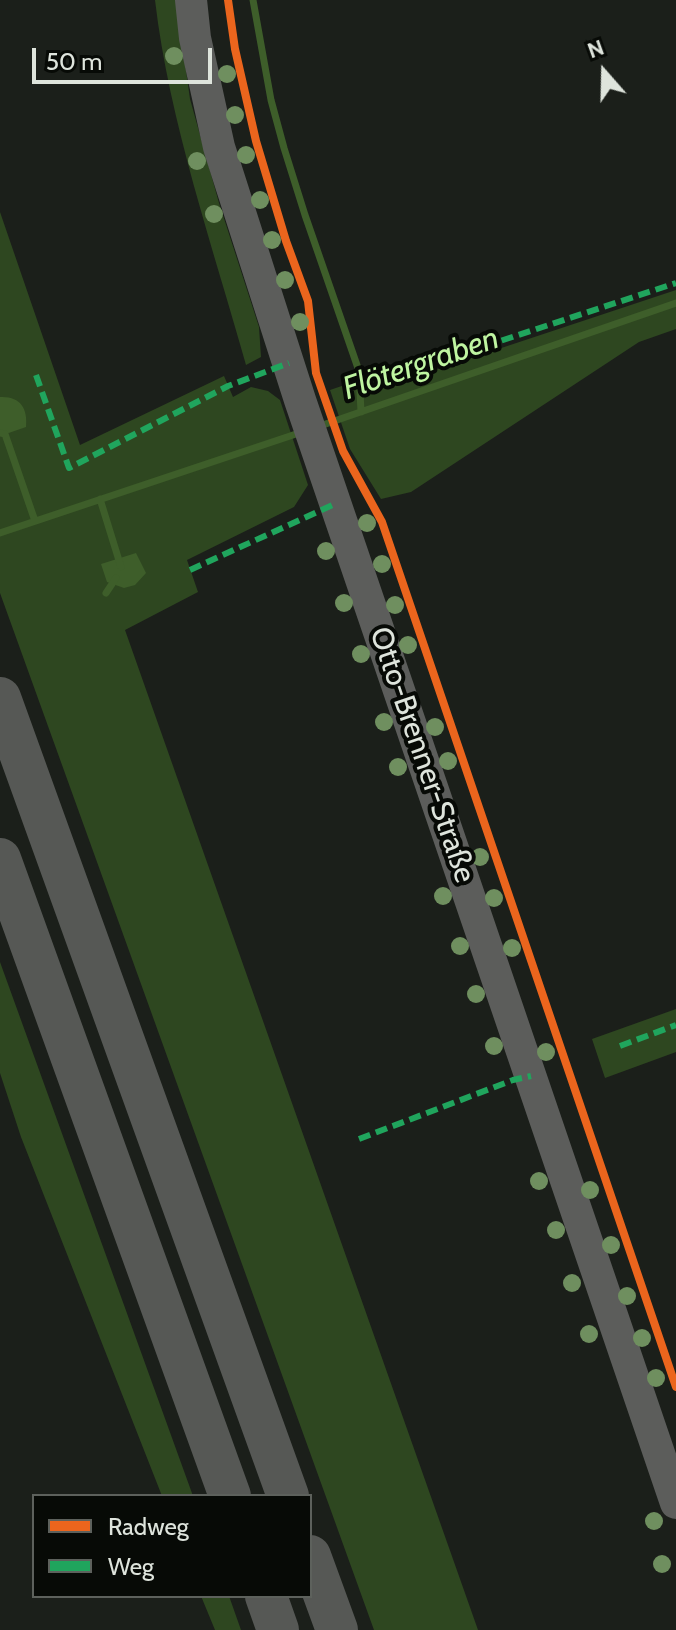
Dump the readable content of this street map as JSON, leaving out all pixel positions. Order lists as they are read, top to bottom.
{
  "streets": {
    "main road": ["Otto-Brenner-Straße"]
  },
  "water": ["Flötergraben"],
  "legend": ["Radweg", "Weg"],
  "scale_bar": "50 m",
  "north": "top"
}
